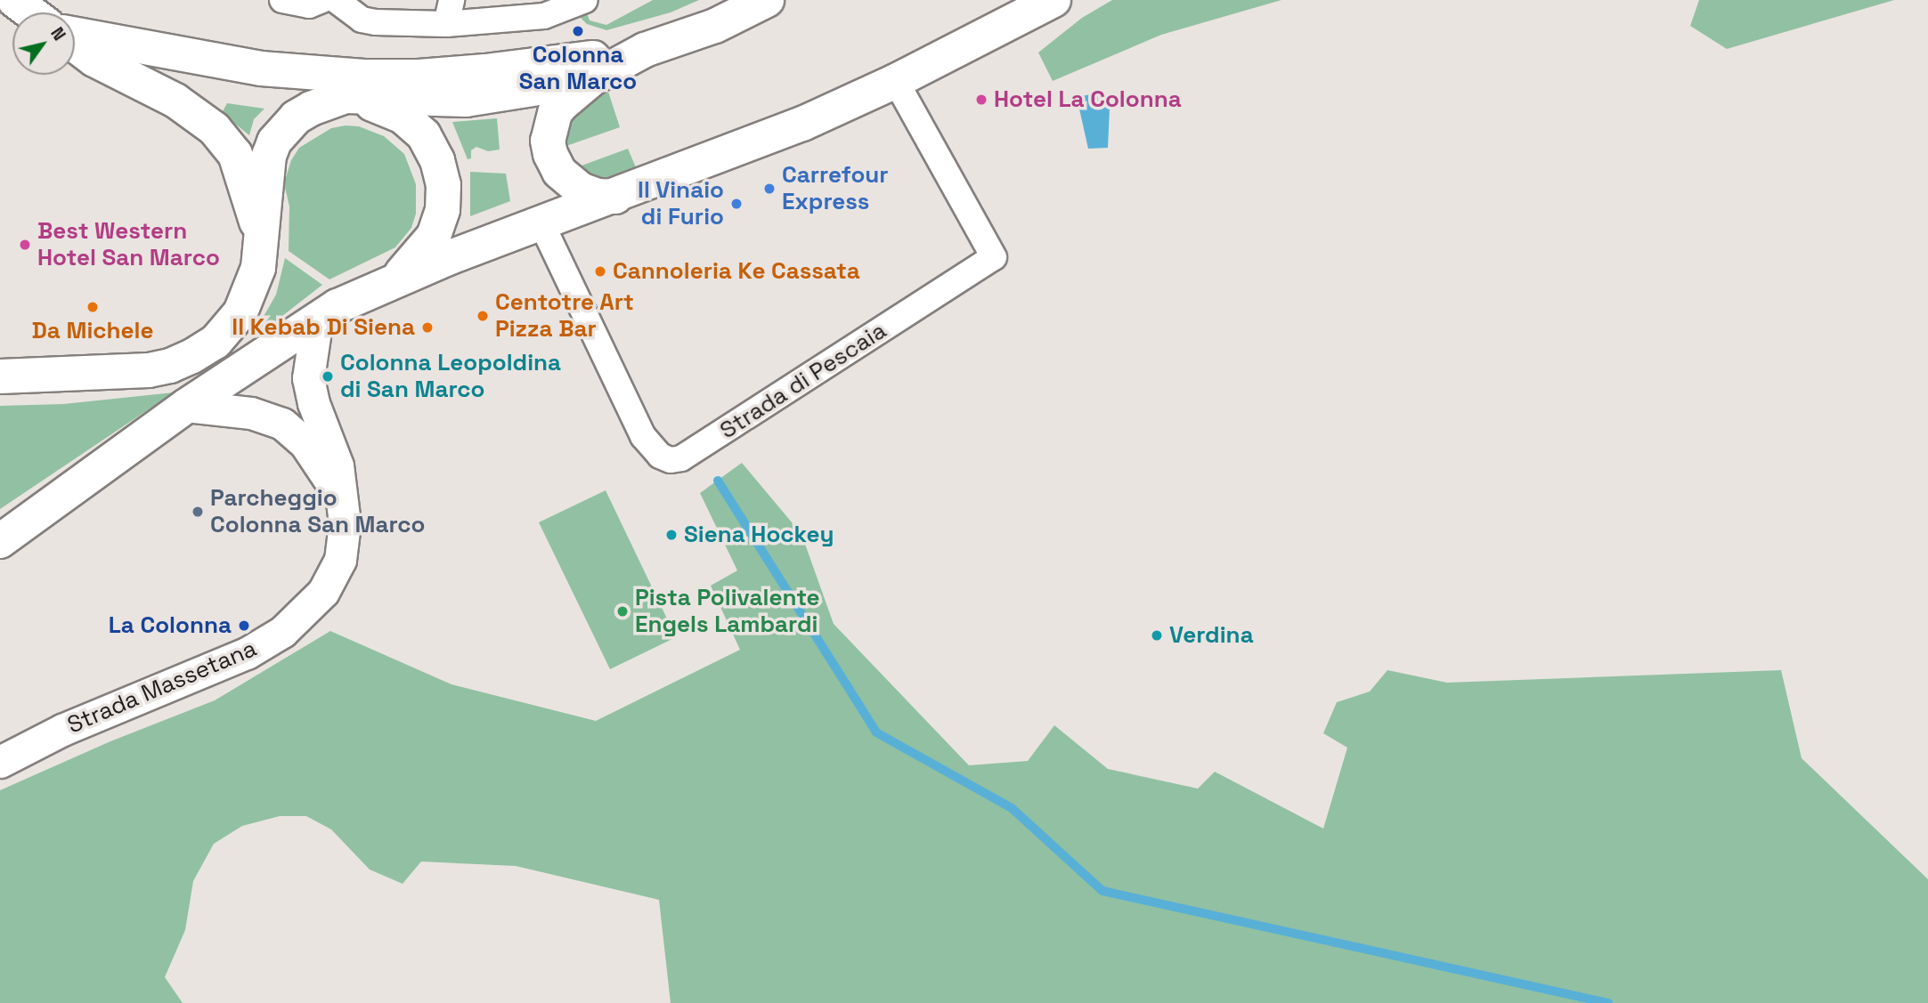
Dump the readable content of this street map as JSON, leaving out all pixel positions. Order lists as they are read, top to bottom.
{
  "streets": {
    "street": ["Strada di Pescaia", "Strada Massetana"]
  },
  "places": [
    "Colonna San Marco",
    "Hotel La Colonna",
    "Carrefour Express",
    "Il Vinaio di Furio",
    "Best Western Hotel San Marco",
    "Cannoleria Ke Cassata",
    "Da Michele",
    "Centotre Art Pizza Bar",
    "Il Kebab Di Siena",
    "Colonna Leopoldina di San Marco",
    "Parcheggio Colonna San Marco",
    "Siena Hockey",
    "Pista Polivalente Engels Lambardi",
    "La Colonna",
    "Verdina"
  ],
  "north": "top right"
}
